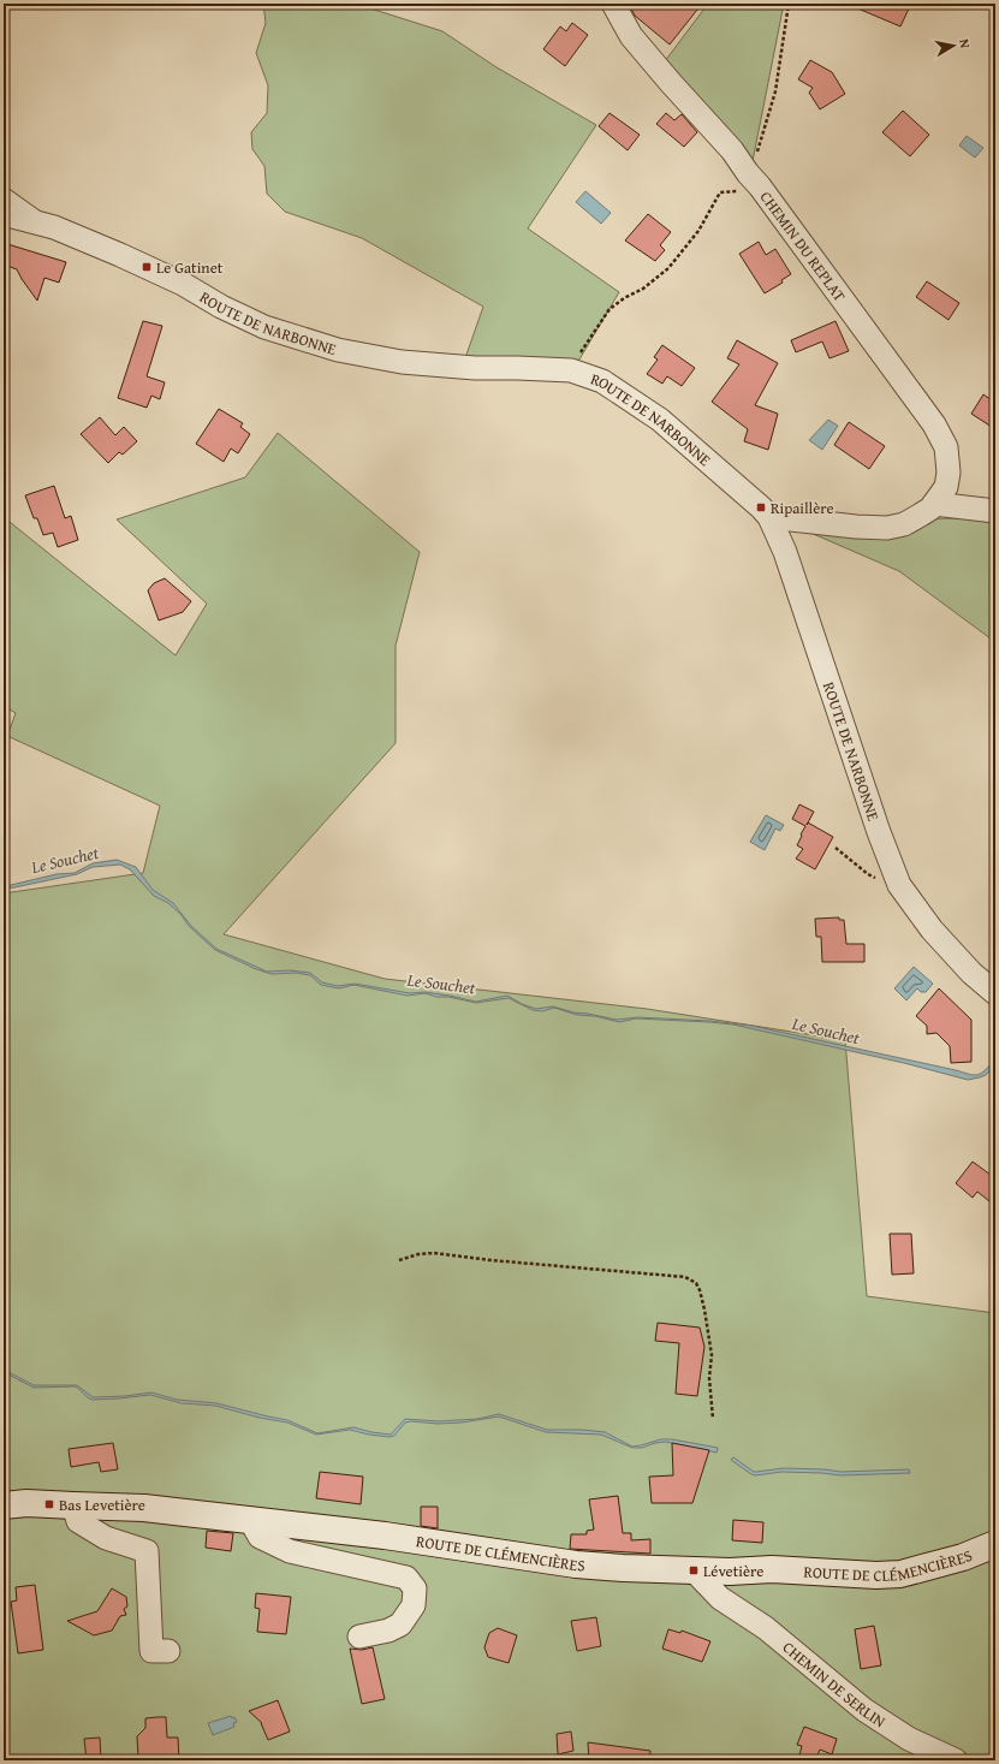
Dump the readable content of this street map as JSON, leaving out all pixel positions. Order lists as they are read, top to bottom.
{
  "streets": {
    "street": [
      "CHEMIN DU REPLAT",
      "ROUTE DE NARBONNE",
      "ROUTE DE CLÉMENCIÈRES",
      "CHEMIN DE SERLIN"
    ]
  },
  "crossings": [
    ["CHEMIN DU REPLAT", "ROUTE DE NARBONNE"],
    ["ROUTE DE CLÉMENCIÈRES", "CHEMIN DE SERLIN"]
  ],
  "water": ["Le Souchet"],
  "places": {
    "transit": [
      "Le Gatinet",
      "Ripaillère",
      "Bas Levetière",
      "Lévetière"
    ]
  },
  "north": "right"
}
